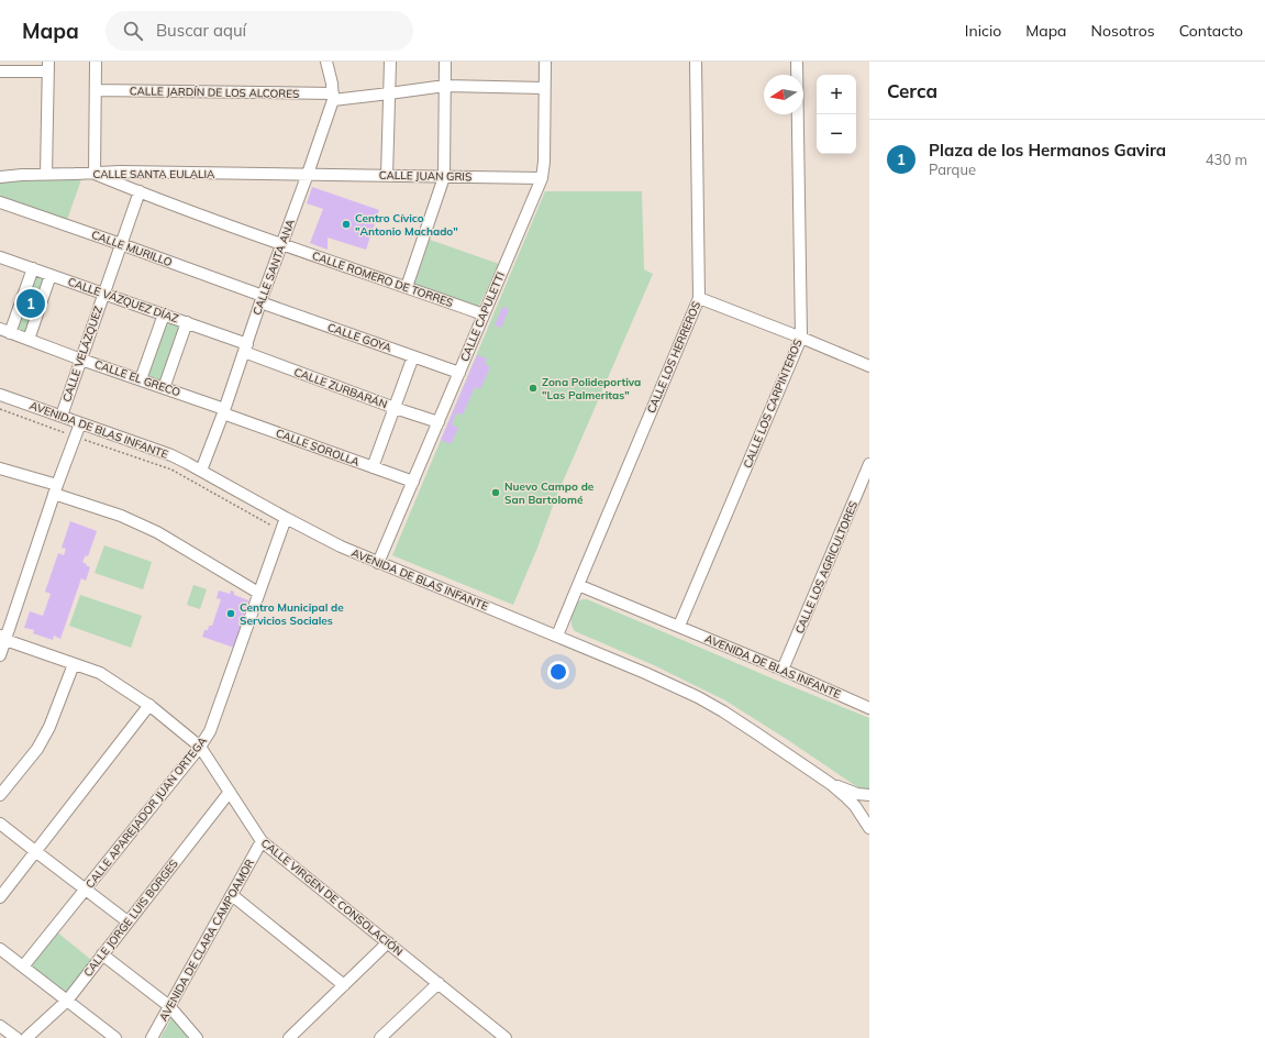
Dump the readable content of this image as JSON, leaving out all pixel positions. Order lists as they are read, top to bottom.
{
  "streets": {
    "street": [
      "CALLE JARDÍN DE LOS ALCORES",
      "CALLE SANTA EULALIA",
      "CALLE JUAN GRIS",
      "CALLE MURILLO",
      "CALLE SANTA ANA",
      "CALLE ROMERO DE TORRES",
      "CALLE VÁZQUEZ DÍAZ",
      "CALLE CAPULETTI",
      "CALLE GOYA",
      "CALLE VELÁZQUEZ",
      "CALLE LOS HERREROS",
      "CALLE EL GRECO",
      "CALLE ZURBARÁN",
      "CALLE LOS CARPINTEROS",
      "AVENIDA DE BLAS INFANTE",
      "CALLE SOROLLA",
      "CALLE LOS AGRICULTORES",
      "CALLE APAREJADOR JUAN ORTEGA",
      "CALLE VIRGEN DE CONSOLACIÓN",
      "CALLE JORGE LUIS BORGES",
      "AVENIDA DE CLARA CAMPOAMOR"
    ]
  },
  "crossings": [
    ["CALLE JARDÍN DE LOS ALCORES", "CALLE SANTA ANA"],
    ["CALLE JARDÍN DE LOS ALCORES", "CALLE CAPULETTI"],
    ["CALLE SANTA EULALIA", "CALLE JUAN GRIS"],
    ["CALLE SANTA EULALIA", "CALLE SANTA ANA"],
    ["CALLE SANTA EULALIA", "CALLE ROMERO DE TORRES"],
    ["CALLE JUAN GRIS", "CALLE SANTA ANA"],
    ["CALLE JUAN GRIS", "CALLE CAPULETTI"],
    ["CALLE MURILLO", "CALLE SANTA ANA"],
    ["CALLE MURILLO", "CALLE GOYA"],
    ["CALLE MURILLO", "CALLE VELÁZQUEZ"],
    ["CALLE SANTA ANA", "CALLE ROMERO DE TORRES"],
    ["CALLE SANTA ANA", "CALLE VÁZQUEZ DÍAZ"],
    ["CALLE SANTA ANA", "CALLE GOYA"],
    ["CALLE SANTA ANA", "CALLE EL GRECO"],
    ["CALLE SANTA ANA", "CALLE ZURBARÁN"],
    ["CALLE SANTA ANA", "AVENIDA DE BLAS INFANTE"],
    ["CALLE SANTA ANA", "CALLE SOROLLA"],
    ["CALLE ROMERO DE TORRES", "CALLE CAPULETTI"],
    ["CALLE ROMERO DE TORRES", "CALLE VELÁZQUEZ"],
    ["CALLE VÁZQUEZ DÍAZ", "CALLE VELÁZQUEZ"],
    ["CALLE VÁZQUEZ DÍAZ", "CALLE ZURBARÁN"],
    ["CALLE CAPULETTI", "CALLE GOYA"],
    ["CALLE CAPULETTI", "CALLE ZURBARÁN"],
    ["CALLE CAPULETTI", "AVENIDA DE BLAS INFANTE"],
    ["CALLE CAPULETTI", "CALLE SOROLLA"],
    ["CALLE VELÁZQUEZ", "CALLE EL GRECO"],
    ["CALLE VELÁZQUEZ", "AVENIDA DE BLAS INFANTE"],
    ["CALLE LOS HERREROS", "AVENIDA DE BLAS INFANTE"],
    ["CALLE EL GRECO", "CALLE SOROLLA"],
    ["CALLE LOS CARPINTEROS", "AVENIDA DE BLAS INFANTE"],
    ["AVENIDA DE BLAS INFANTE", "CALLE LOS AGRICULTORES"],
    ["AVENIDA DE BLAS INFANTE", "CALLE APAREJADOR JUAN ORTEGA"],
    ["CALLE APAREJADOR JUAN ORTEGA", "CALLE VIRGEN DE CONSOLACIÓN"],
    ["CALLE VIRGEN DE CONSOLACIÓN", "CALLE JORGE LUIS BORGES"],
    ["CALLE VIRGEN DE CONSOLACIÓN", "AVENIDA DE CLARA CAMPOAMOR"]
  ],
  "places": [
    "Centro Cívico \"Antonio Machado\"",
    "Zona Polideportiva \"Las Palmeritas\"",
    "Nuevo Campo de San Bartolomé",
    "Centro Municipal de Servicios Sociales"
  ],
  "north": "left",
  "page": {
    "header": "Mapa",
    "search": "Buscar aquí",
    "nav": [
      "Inicio",
      "Mapa",
      "Nosotros",
      "Contacto"
    ],
    "heading": "Cerca",
    "map_buttons": ["+", "−"],
    "list": [
      {
        "mark": "1",
        "name": "Plaza de los Hermanos Gavira",
        "note": "Parque",
        "value": "430 m"
      }
    ],
    "pins": "1"
  }
}
